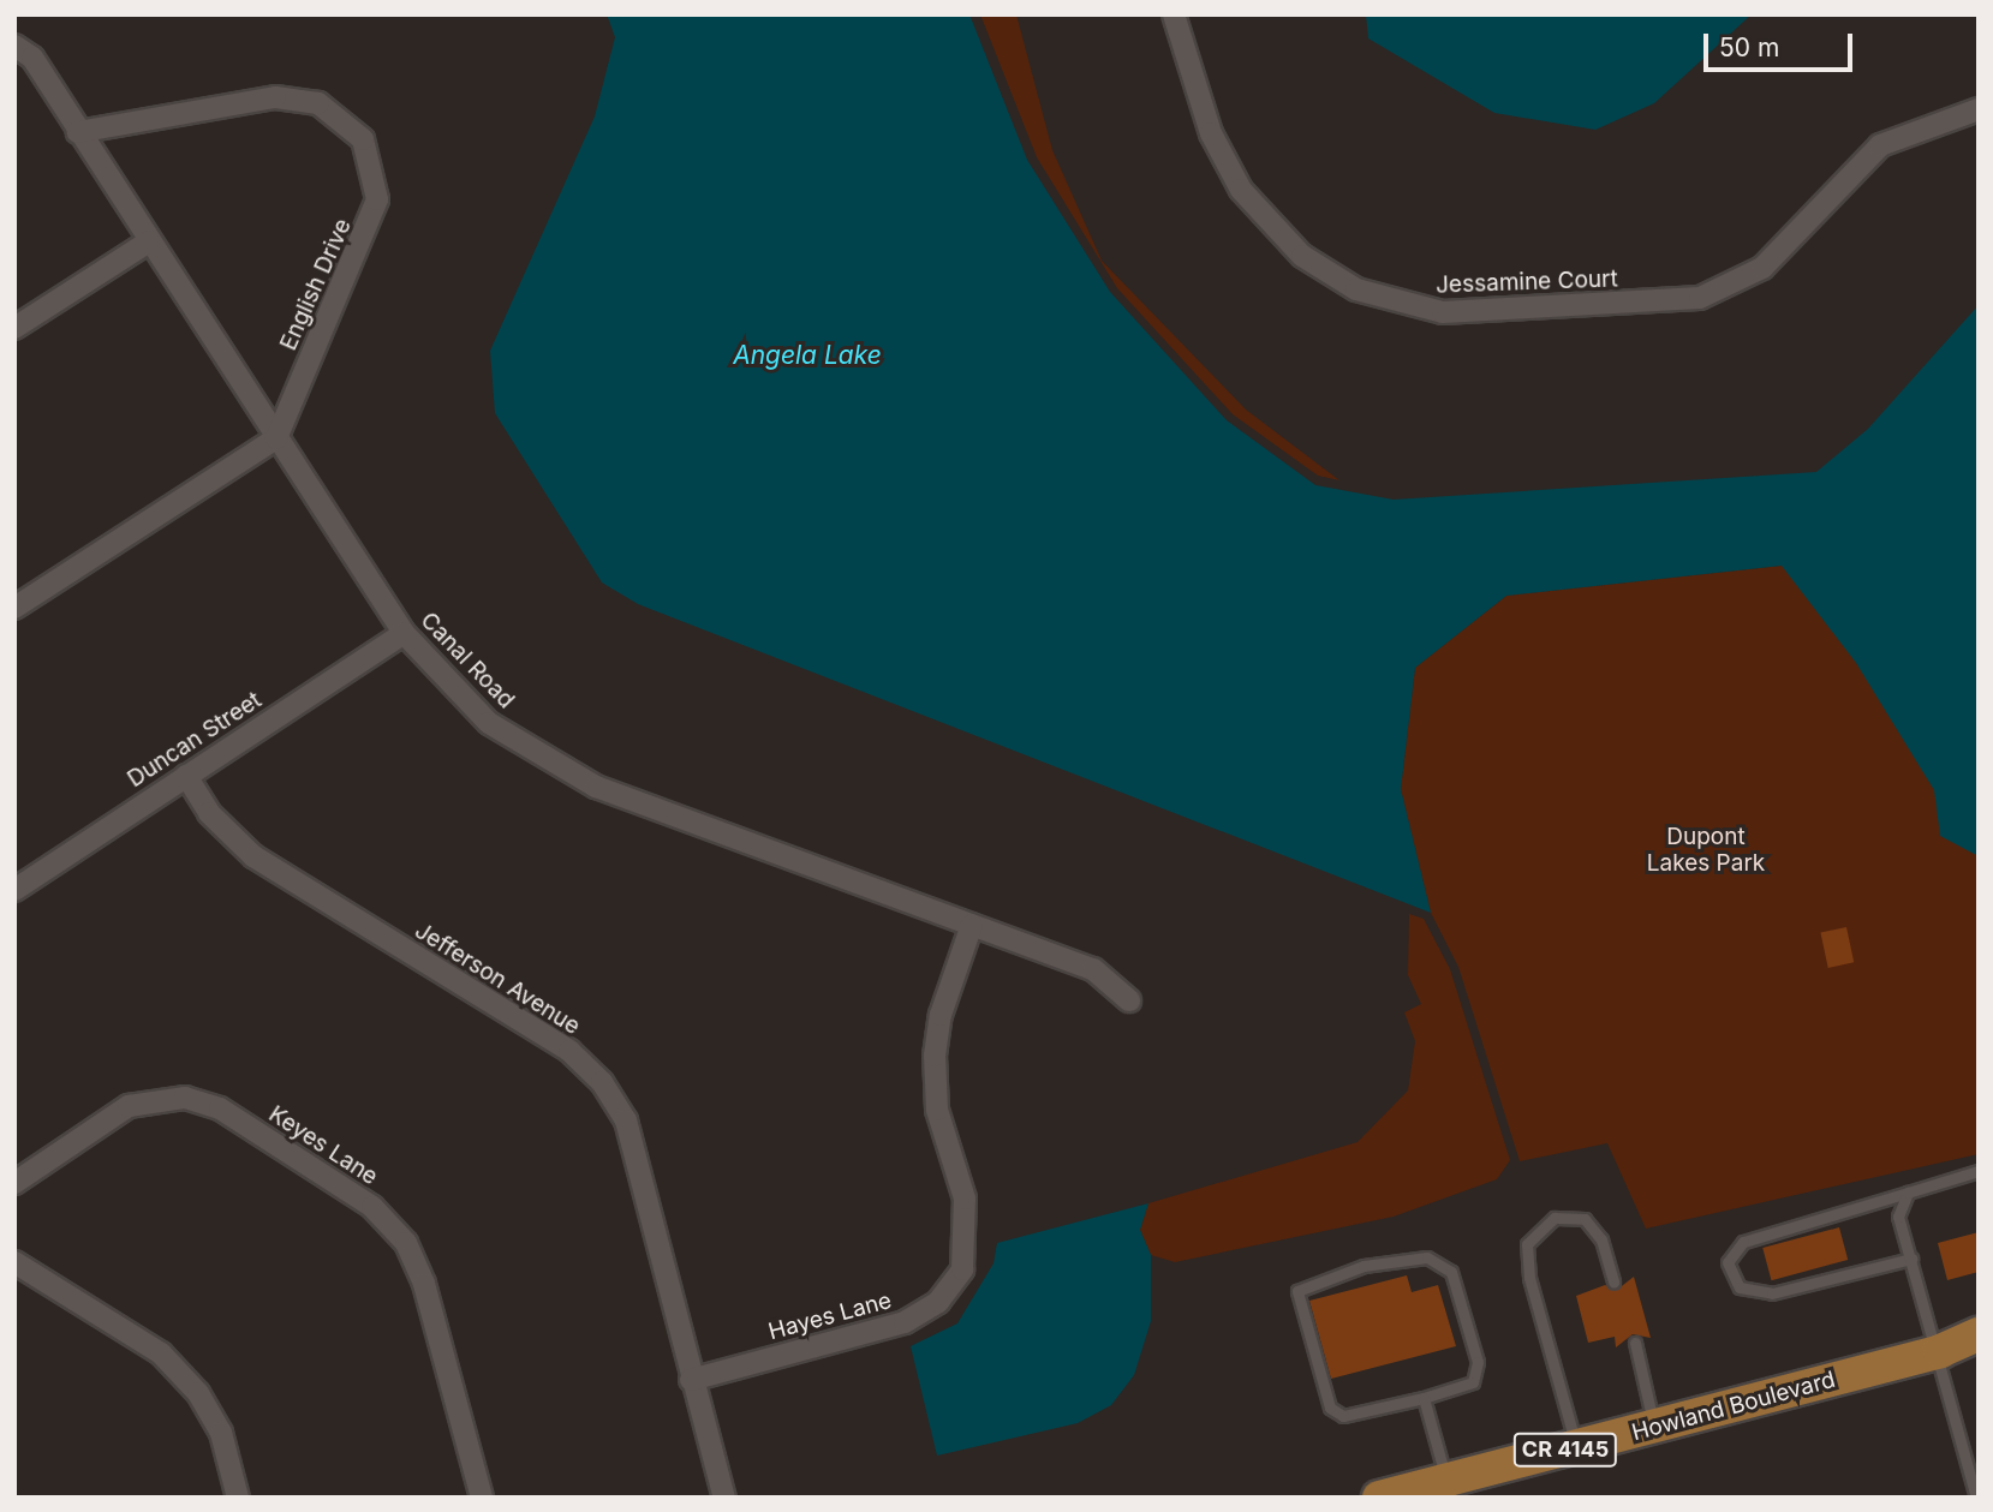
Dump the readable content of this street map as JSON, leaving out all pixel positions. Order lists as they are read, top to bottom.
{
  "streets": {
    "main road": ["Howland Boulevard", "CR 4145"],
    "street": [
      "Jessamine Court",
      "English Drive",
      "Canal Road",
      "Duncan Street",
      "Jefferson Avenue",
      "Keyes Lane",
      "Hayes Lane"
    ]
  },
  "crossings": [
    ["English Drive", "Canal Road"],
    ["Canal Road", "Duncan Street"],
    ["Canal Road", "Hayes Lane"],
    ["Duncan Street", "Jefferson Avenue"],
    ["Jefferson Avenue", "Hayes Lane"]
  ],
  "water": ["Angela Lake"],
  "parks": ["Dupont Lakes Park"],
  "scale_bar": "50 m"
}
